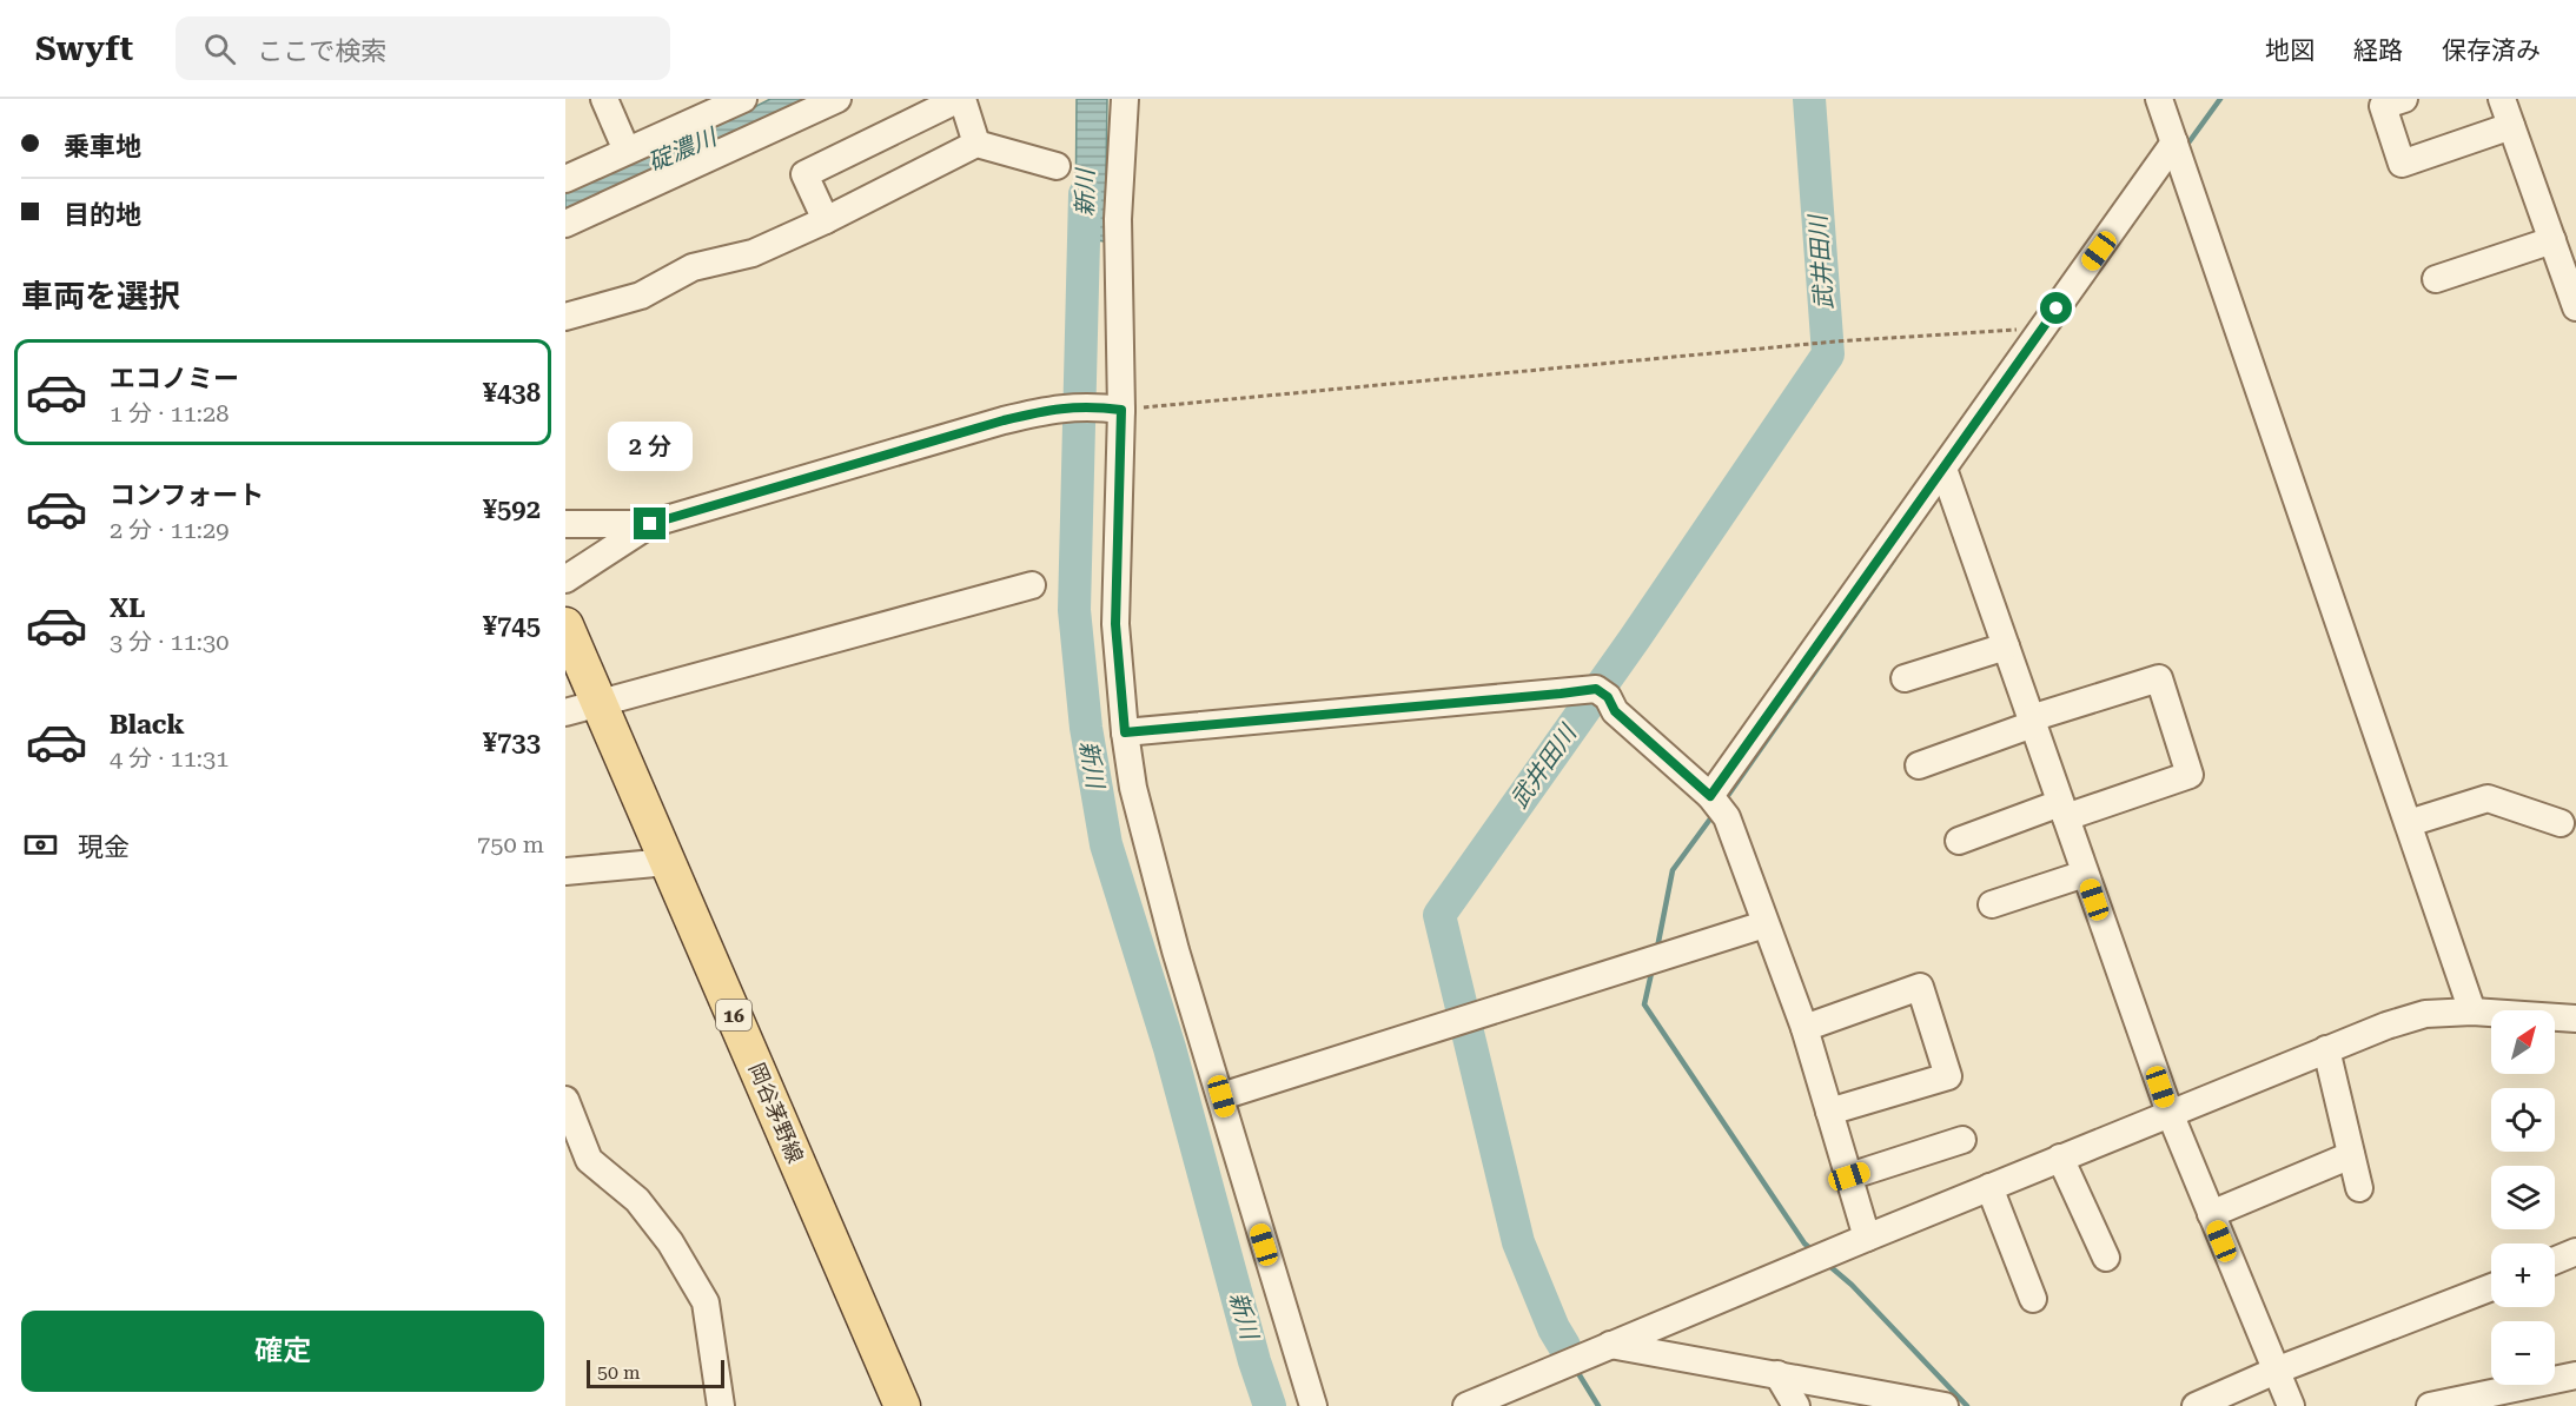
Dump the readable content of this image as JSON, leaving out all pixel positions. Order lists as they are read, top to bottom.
{
  "streets": {
    "main road": ["16", "岡谷茅野線"]
  },
  "water": ["碇濃川", "新川", "武井田川"],
  "scale_bar": "50 m",
  "north": "top right",
  "page": {
    "header": "Swyft",
    "search": "ここで検索",
    "nav": ["地図", "経路", "保存済み"],
    "banner": ["乗車地", "目的地"],
    "heading": "車両を選択",
    "list": [
      {
        "name": "エコノミー",
        "note": "1 分 · 11:28",
        "value": "¥438"
      },
      {
        "name": "コンフォート",
        "note": "2 分 · 11:29",
        "value": "¥592"
      },
      {
        "name": "XL",
        "note": "3 分 · 11:30",
        "value": "¥745"
      },
      {
        "name": "Black",
        "note": "4 分 · 11:31",
        "value": "¥733"
      }
    ],
    "bubble": "2 分",
    "pay": ["現金", "750 m"],
    "map_buttons": ["+", "−"],
    "buttons": "確定",
    "scale": "50 m"
  }
}
